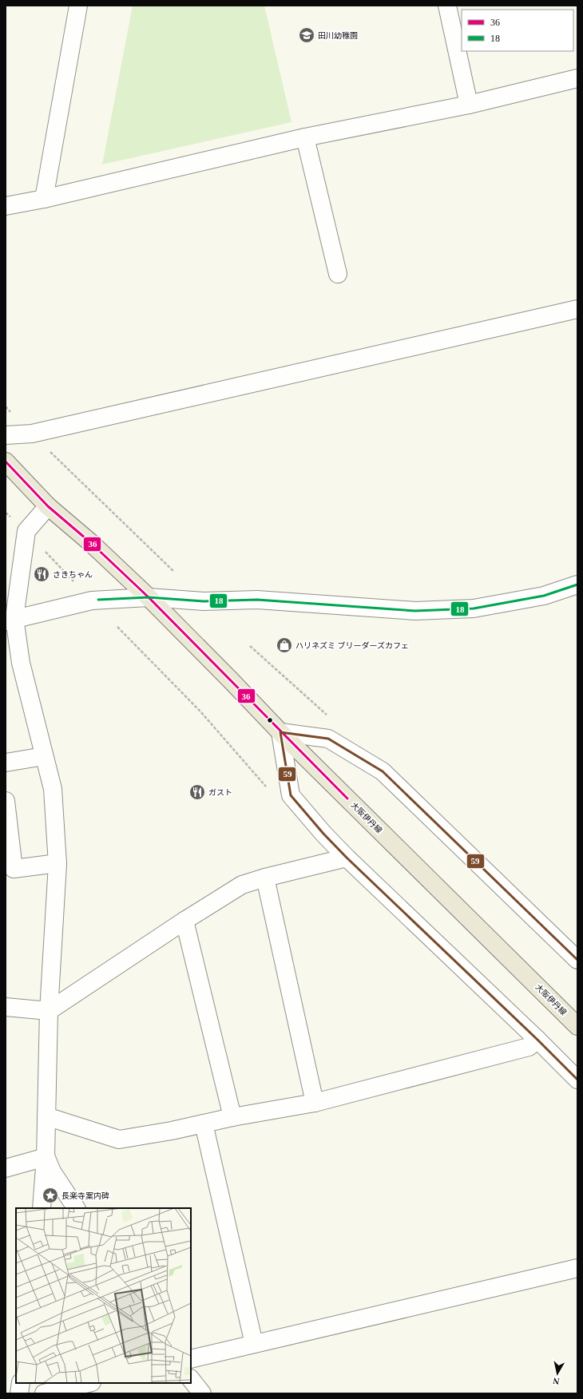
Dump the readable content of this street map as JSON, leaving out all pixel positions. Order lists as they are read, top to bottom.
{
  "streets": {
    "main road": ["大阪伊丹線"]
  },
  "places": {
    "school or university": ["田川幼稚園"],
    "restaurant": ["さきちゃん", "ガスト"],
    "shop": ["ハリネズミ ブリーダーズカフェ"],
    "place": ["長楽寺案内碑"]
  },
  "lines": ["transit line 36", "transit line 18", "transit line 59"],
  "legend": ["36", "18"],
  "north": "bottom"
}
